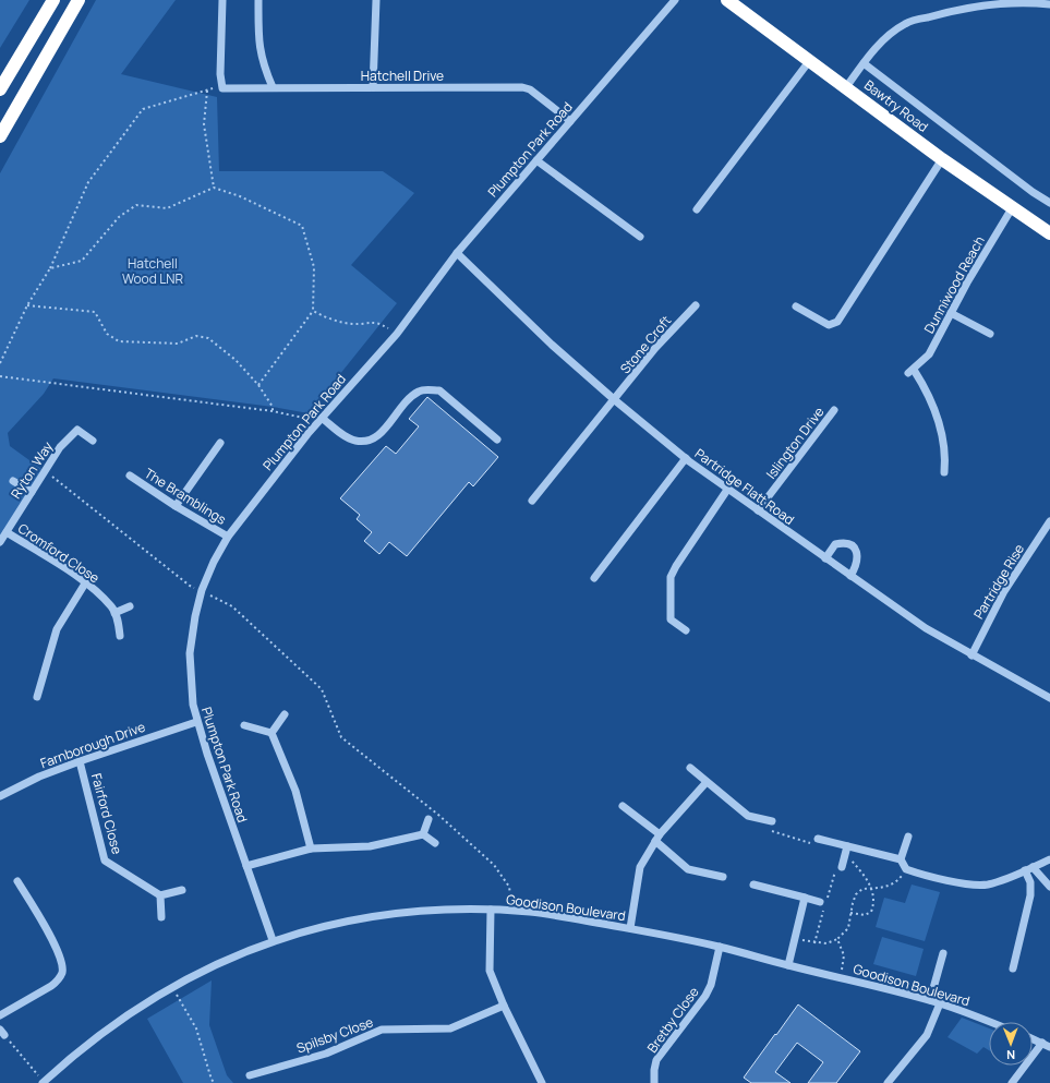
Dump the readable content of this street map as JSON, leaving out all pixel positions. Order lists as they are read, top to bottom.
{
  "streets": {
    "highway": ["Bawtry Road"],
    "street": [
      "Hatchell Drive",
      "Plumpton Park Road",
      "Dunniwood Reach",
      "Stone Croft",
      "Islington Drive",
      "Ryton Way",
      "Partridge Flatt Road",
      "The Bramblings",
      "Cromford Close",
      "Partridge Rise",
      "Farnborough Drive",
      "Fairford Close",
      "Goodison Boulevard",
      "Bretby Close",
      "Spilsby Close"
    ]
  },
  "crossings": [
    ["Hatchell Drive", "Plumpton Park Road"],
    ["Bawtry Road", "Dunniwood Reach"],
    ["Plumpton Park Road", "Partridge Flatt Road"],
    ["Plumpton Park Road", "The Bramblings"],
    ["Plumpton Park Road", "Farnborough Drive"],
    ["Plumpton Park Road", "Goodison Boulevard"],
    ["Stone Croft", "Partridge Flatt Road"],
    ["Islington Drive", "Partridge Flatt Road"],
    ["Ryton Way", "Cromford Close"],
    ["Partridge Flatt Road", "Partridge Rise"],
    ["Farnborough Drive", "Fairford Close"],
    ["Goodison Boulevard", "Bretby Close"]
  ],
  "parks": ["Hatchell Wood LNR"],
  "north": "bottom"
}
